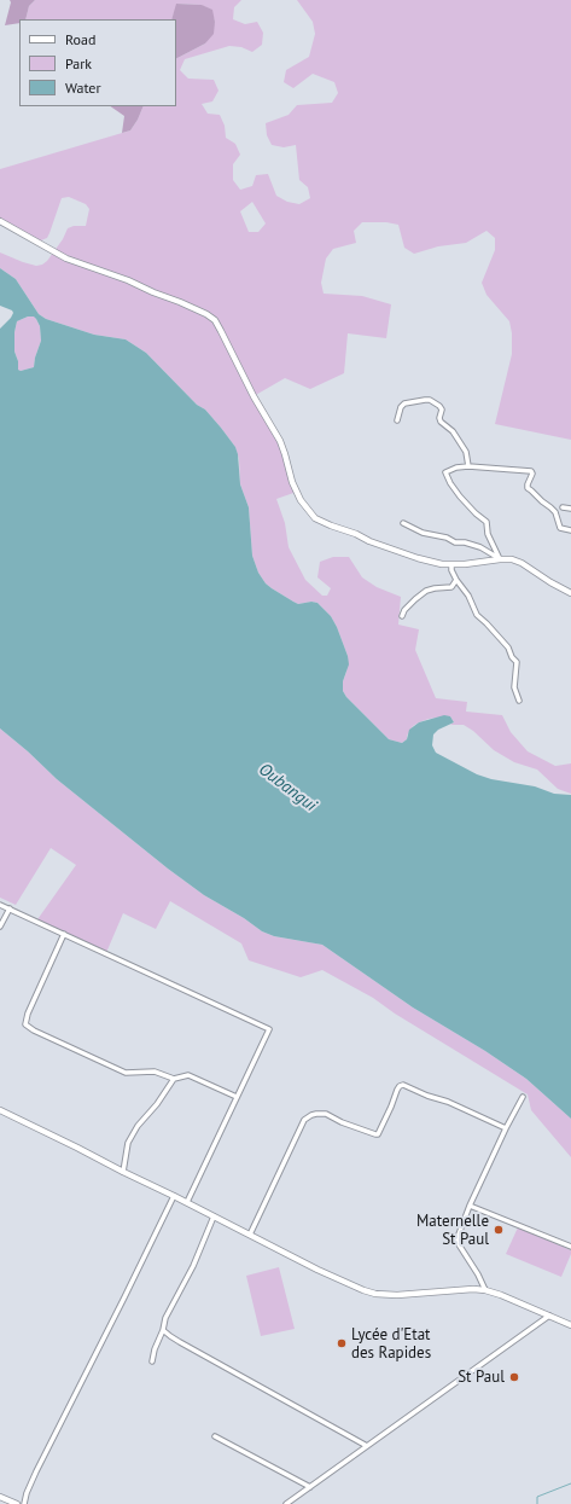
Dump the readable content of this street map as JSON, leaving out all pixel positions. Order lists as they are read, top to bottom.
{
  "water": ["Oubangui"],
  "places": ["Maternelle St Paul", "Lycée d'Etat des Rapides", "St Paul"],
  "legend": ["Road", "Park", "Water"]
}
